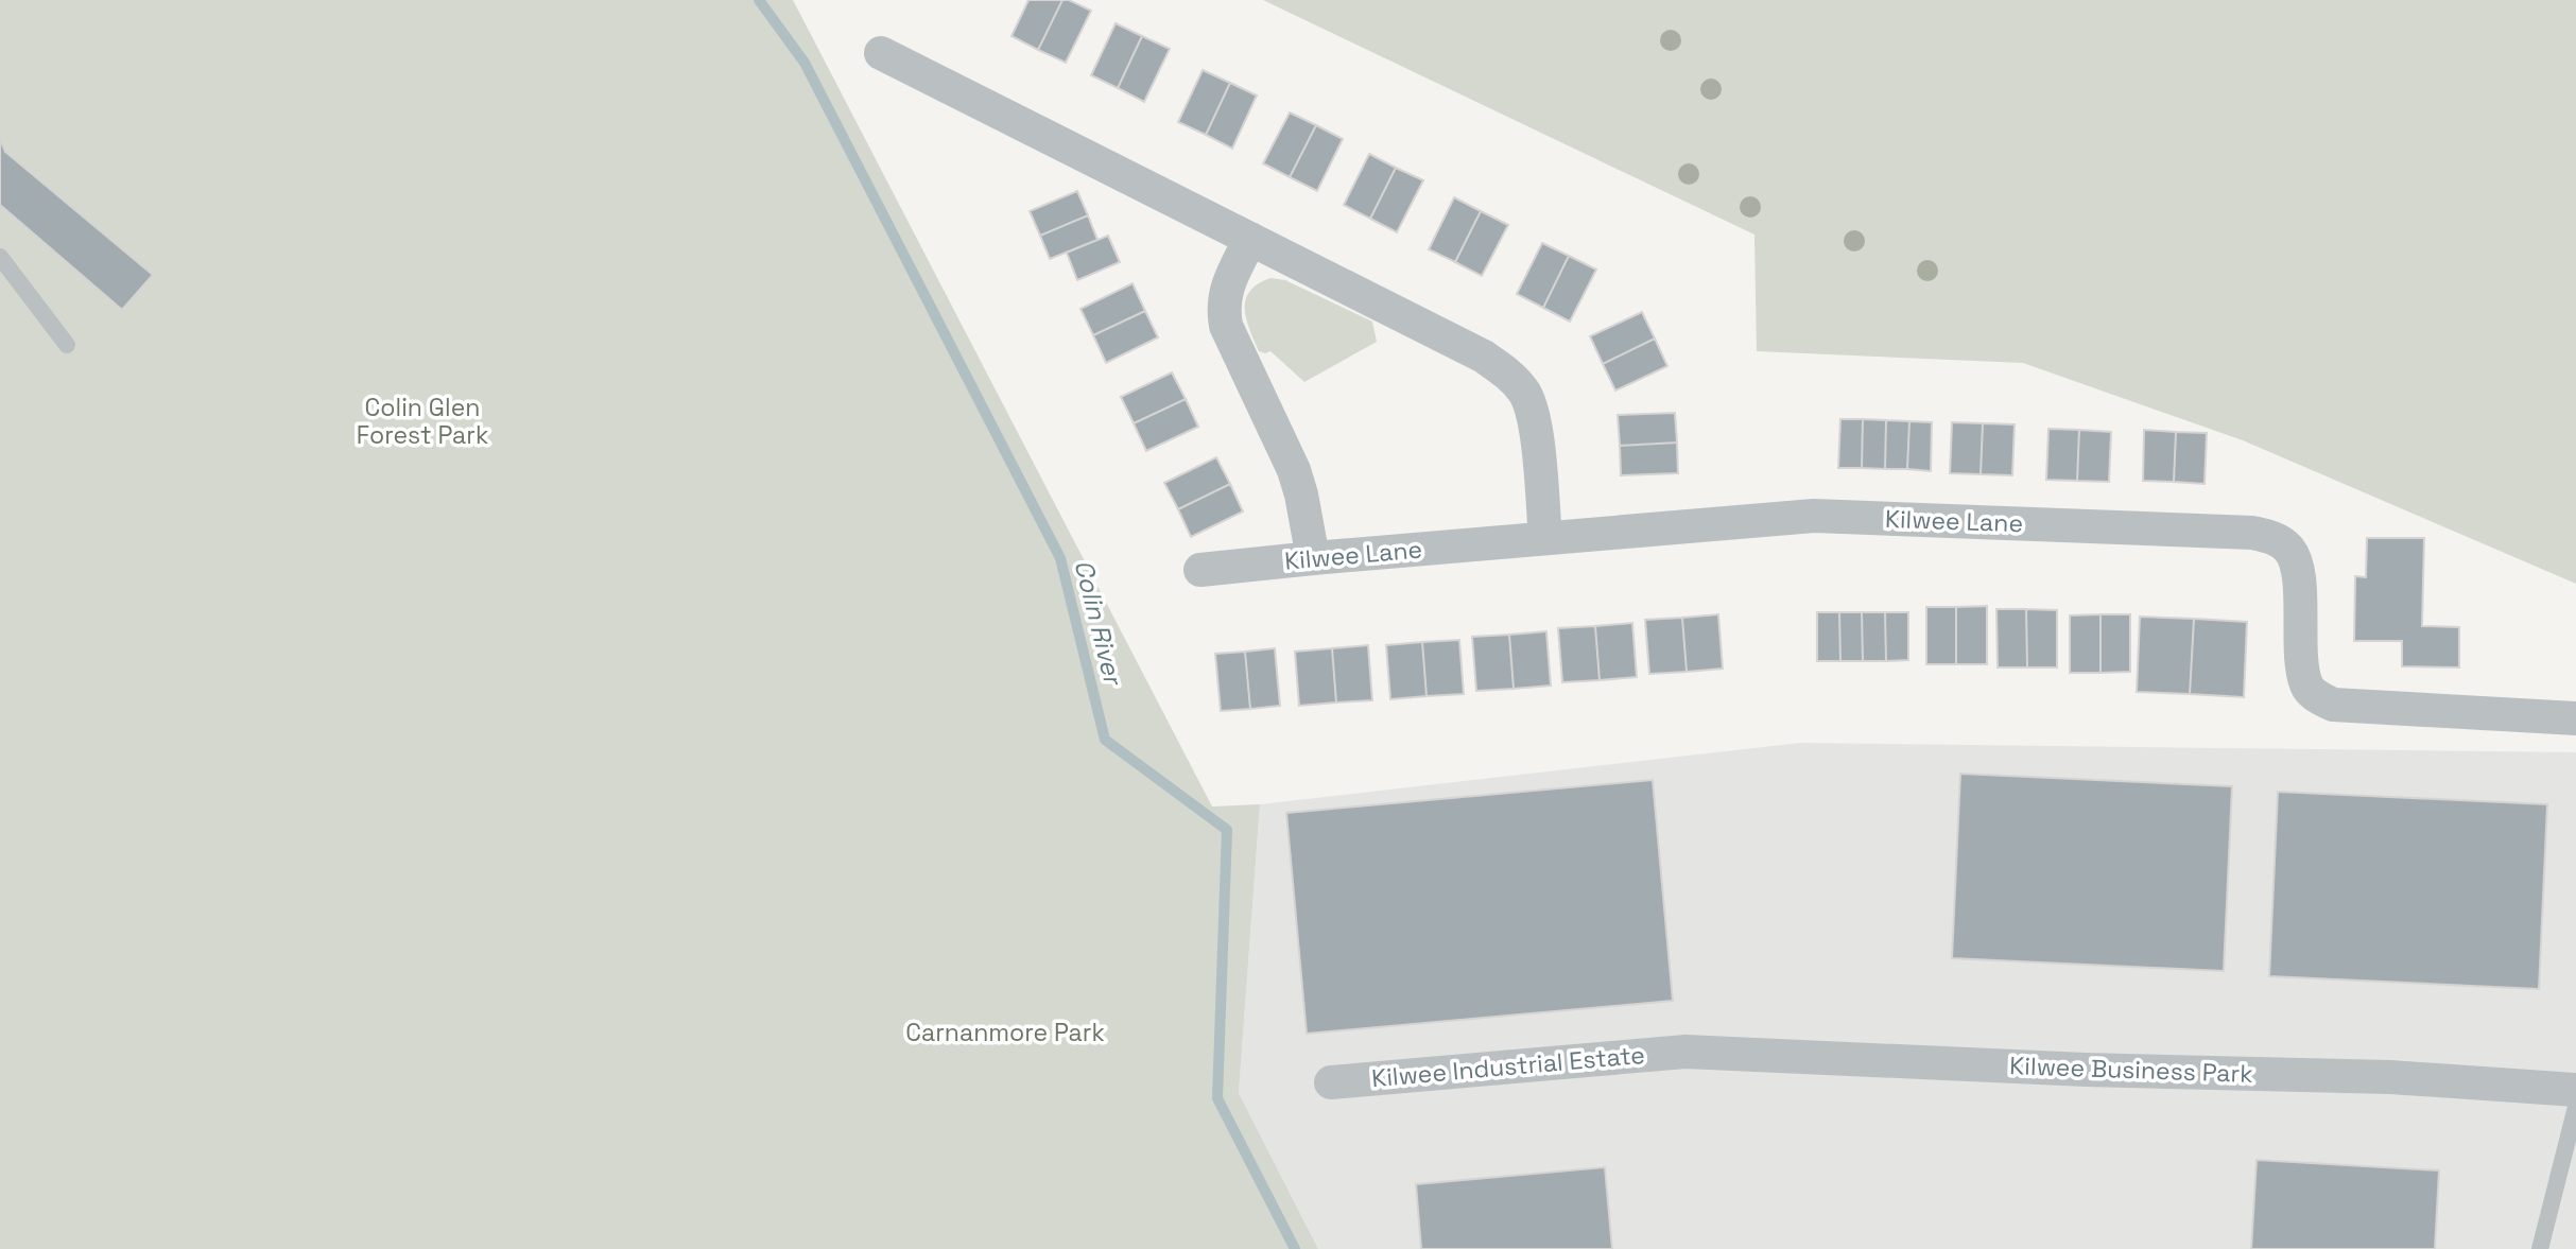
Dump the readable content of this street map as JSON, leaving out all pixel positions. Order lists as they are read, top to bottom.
{
  "streets": {
    "street": ["Kilwee Lane", "Kilwee Industrial Estate", "Kilwee Business Park"]
  },
  "crossings": [
    ["Kilwee Industrial Estate", "Kilwee Business Park"]
  ],
  "water": ["Colin River"],
  "parks": ["Colin Glen Forest Park", "Carnanmore Park"]
}
